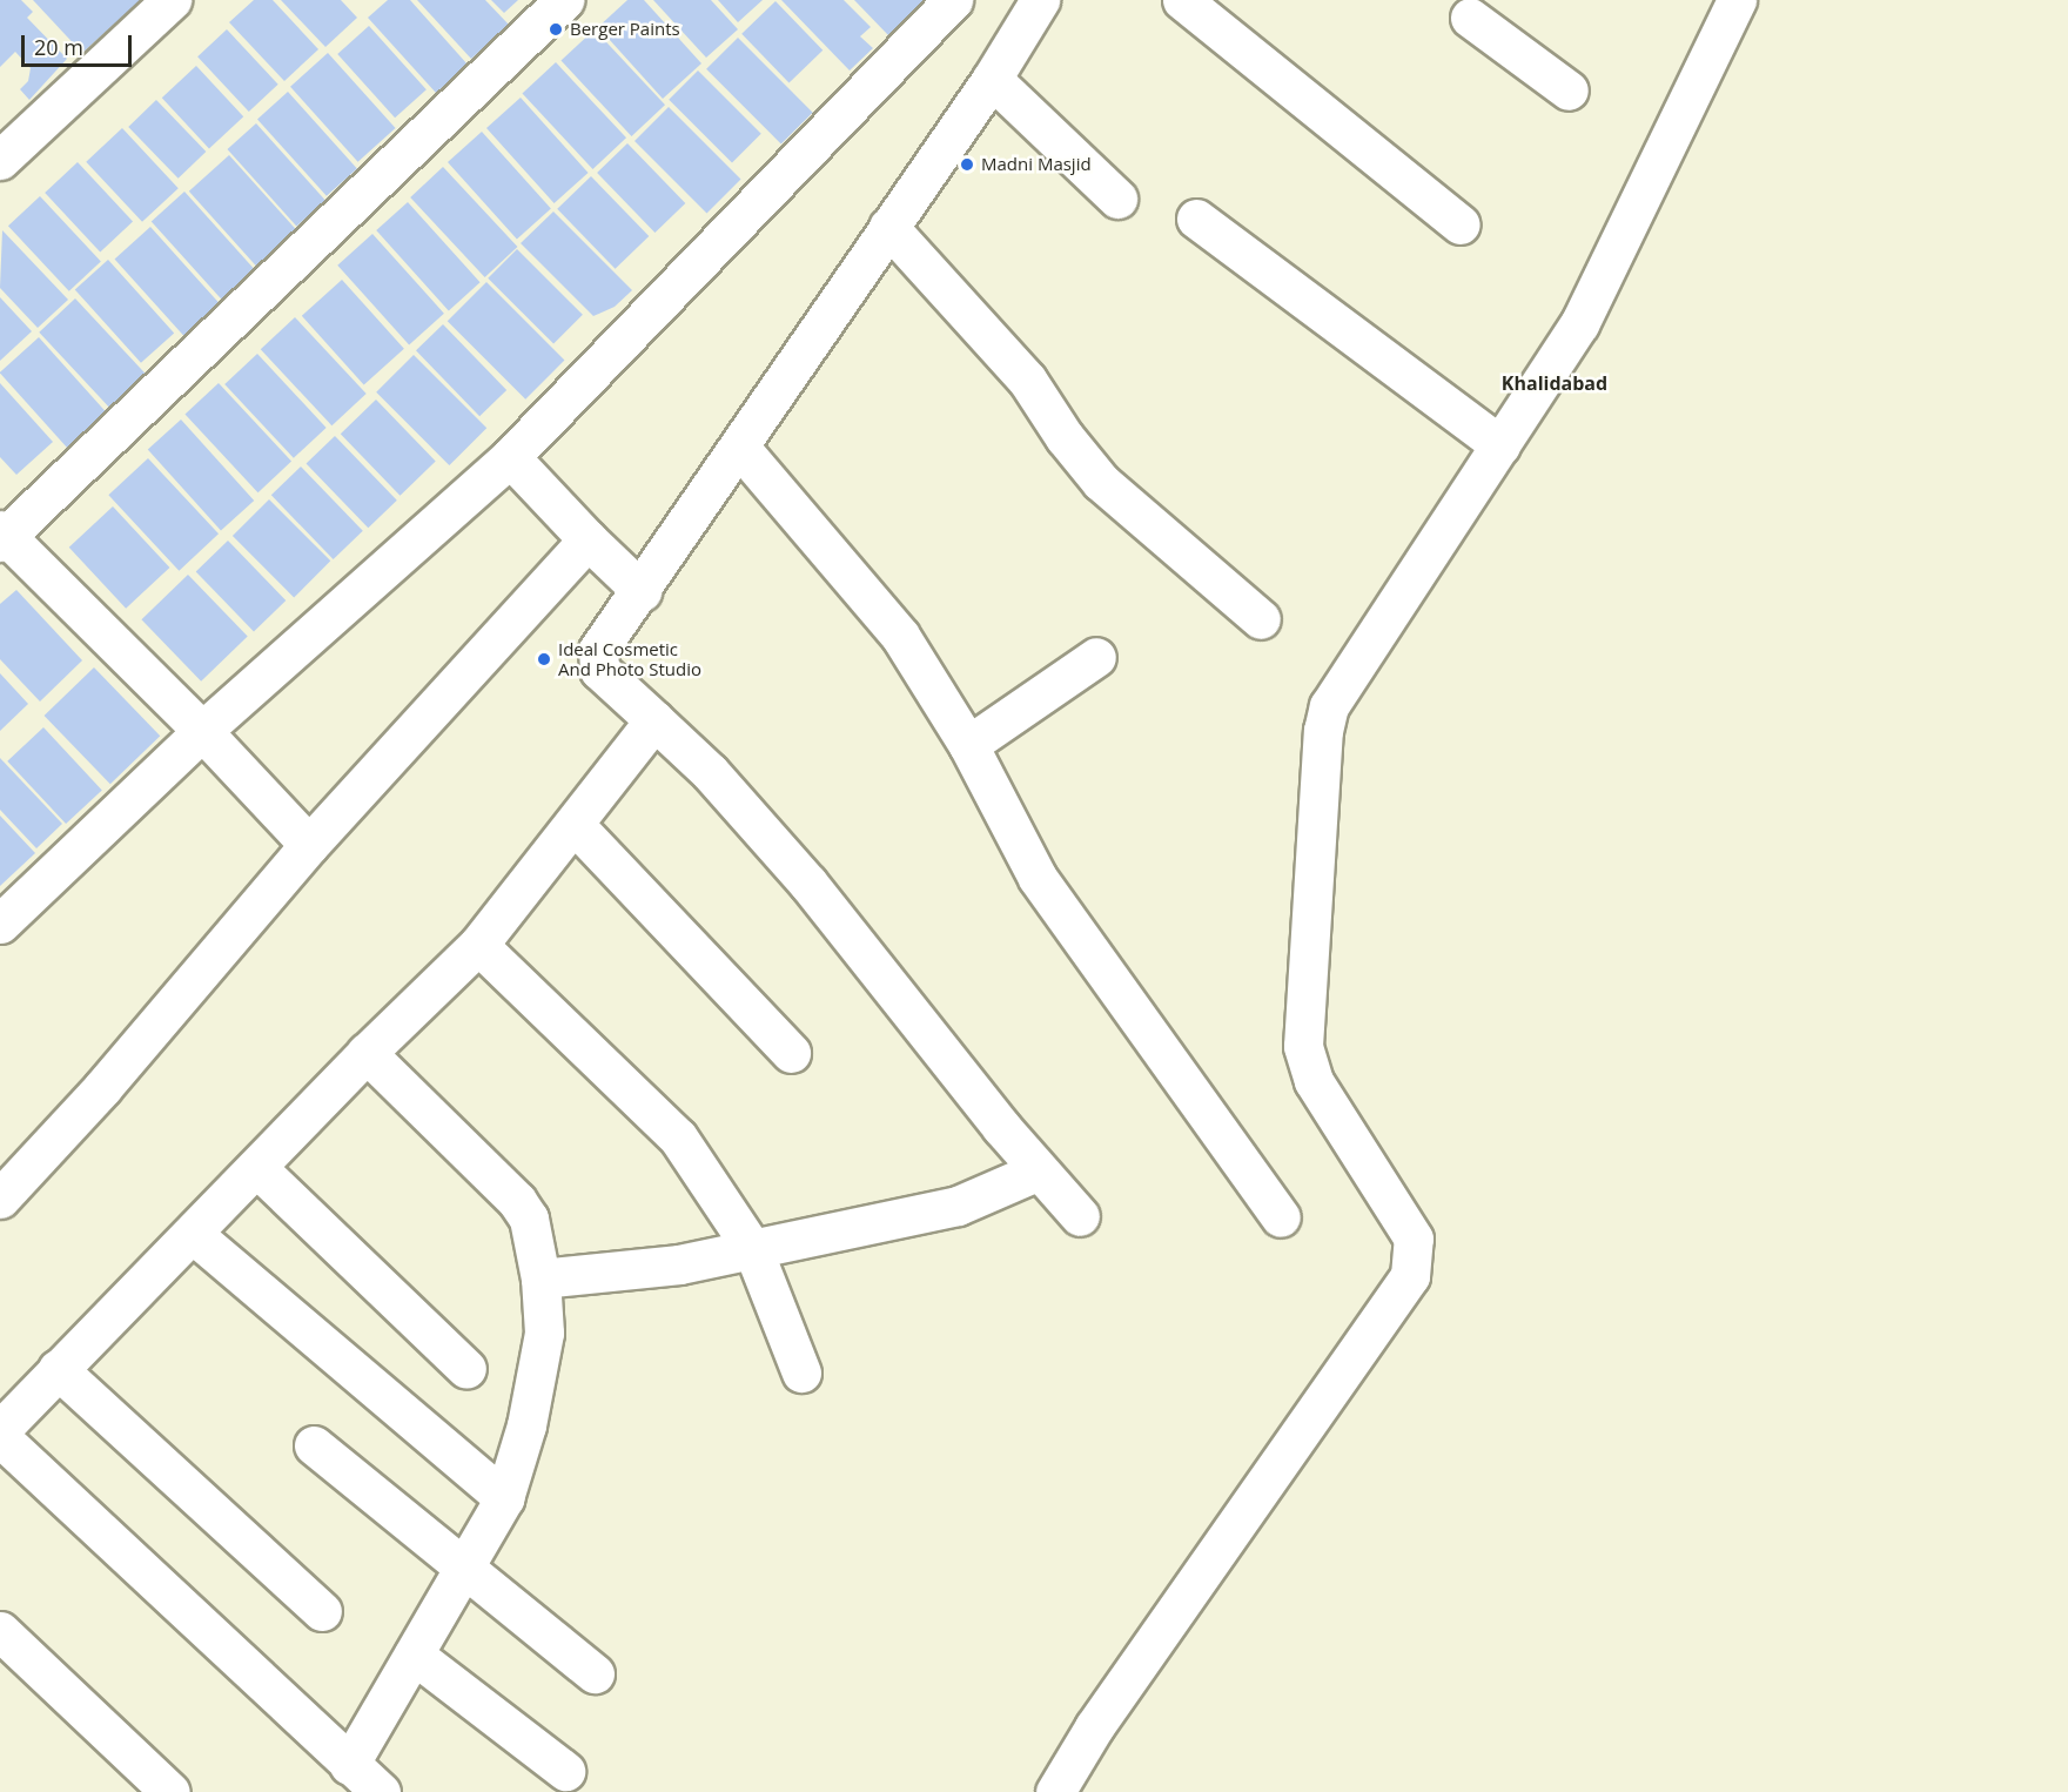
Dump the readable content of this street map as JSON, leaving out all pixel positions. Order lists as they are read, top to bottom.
{
  "districts": ["Khalidabad"],
  "places": ["Berger Paints", "Madni Masjid", "Ideal Cosmetic And Photo Studio"],
  "scale_bar": "20 m"
}
